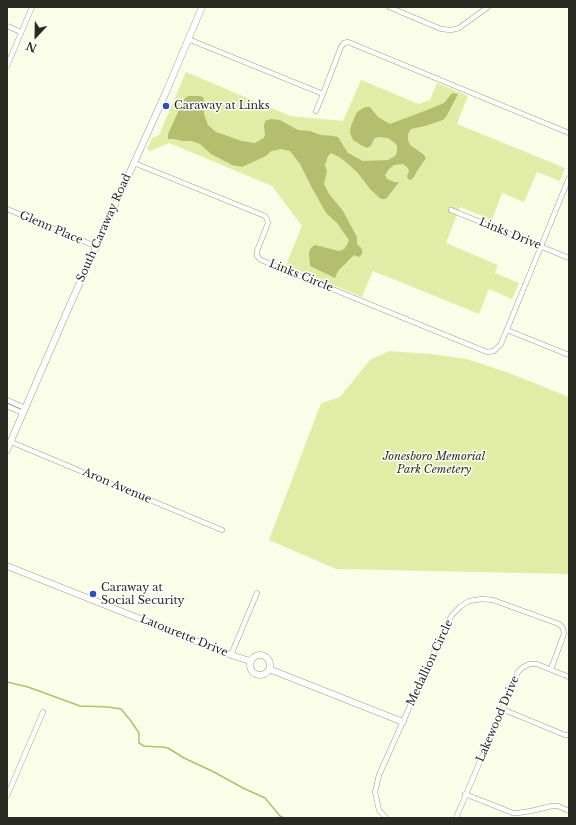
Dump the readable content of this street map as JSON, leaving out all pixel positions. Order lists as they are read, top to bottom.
{
  "streets": {
    "street": [
      "Glenn Place",
      "South Caraway Road",
      "Links Drive",
      "Links Circle",
      "Aron Avenue",
      "Latourette Drive",
      "Medallion Circle",
      "Lakewood Drive"
    ]
  },
  "crossings": [
    ["Glenn Place", "South Caraway Road"],
    ["South Caraway Road", "Links Circle"],
    ["South Caraway Road", "Aron Avenue"],
    ["Links Drive", "Links Circle"],
    ["Medallion Circle", "Lakewood Drive"]
  ],
  "parks": ["Jonesboro Memorial Park Cemetery"],
  "places": ["Caraway at Links", "Caraway at Social Security"],
  "north": "bottom"
}
